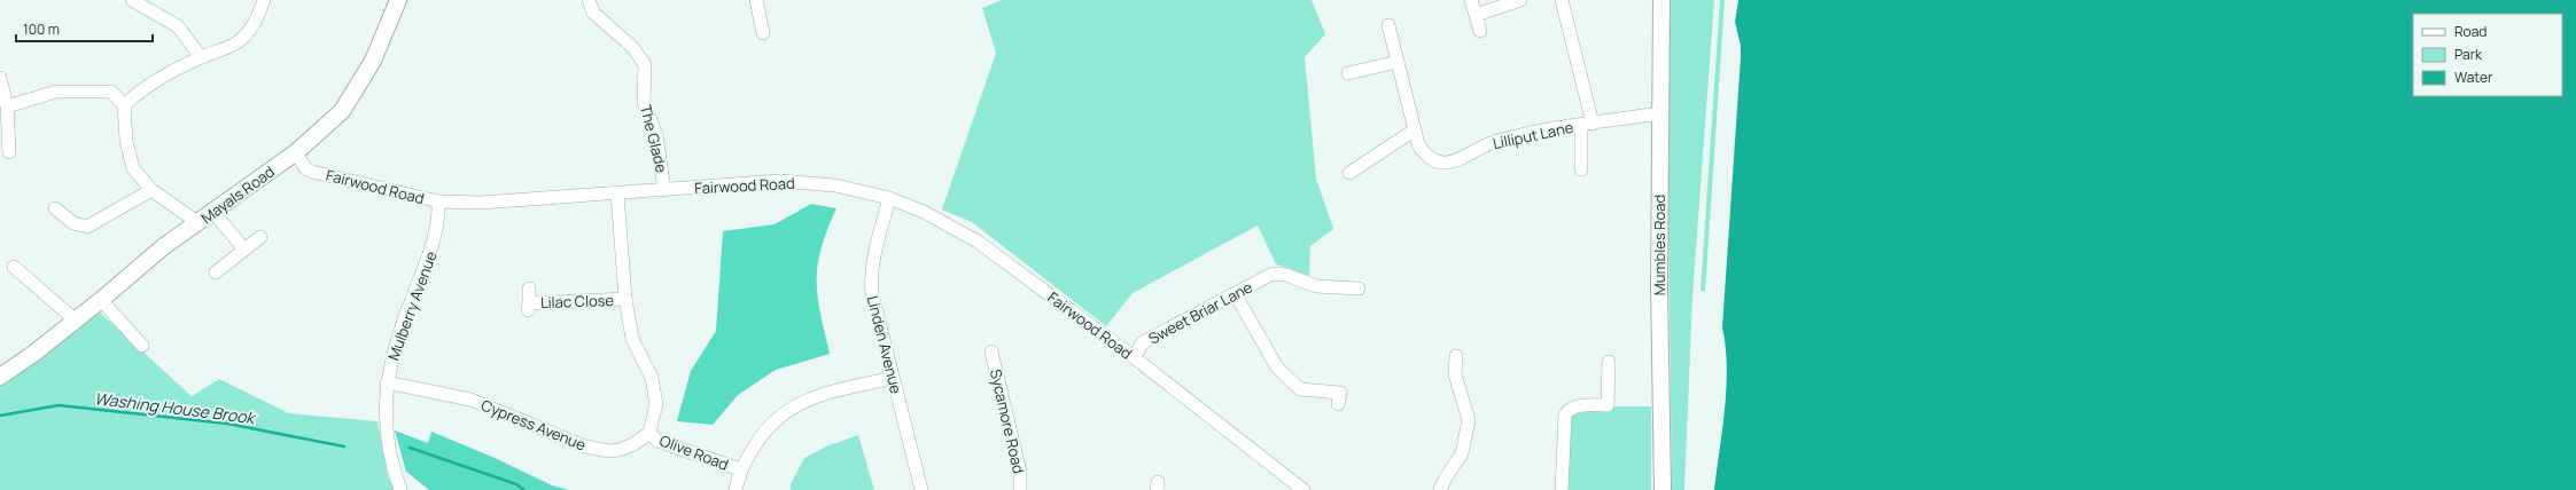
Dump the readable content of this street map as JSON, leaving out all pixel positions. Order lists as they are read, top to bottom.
{
  "streets": {
    "main road": ["Mayals Road", "Mumbles Road"],
    "street": [
      "Lilliput Lane",
      "The Glade",
      "Fairwood Road",
      "Lilac Close",
      "Mulberry Avenue",
      "Sweet Briar Lane",
      "Linden Avenue",
      "Sycamore Road",
      "Cypress Avenue",
      "Olive Road"
    ]
  },
  "crossings": [
    ["Lilliput Lane", "Mumbles Road"],
    ["The Glade", "Fairwood Road"],
    ["Fairwood Road", "Mayals Road"],
    ["Fairwood Road", "Mulberry Avenue"],
    ["Fairwood Road", "Sweet Briar Lane"],
    ["Fairwood Road", "Linden Avenue"],
    ["Mulberry Avenue", "Cypress Avenue"],
    ["Cypress Avenue", "Olive Road"]
  ],
  "water": ["Washing House Brook"],
  "legend": ["Road", "Park", "Water"],
  "scale_bar": "100 m"
}
